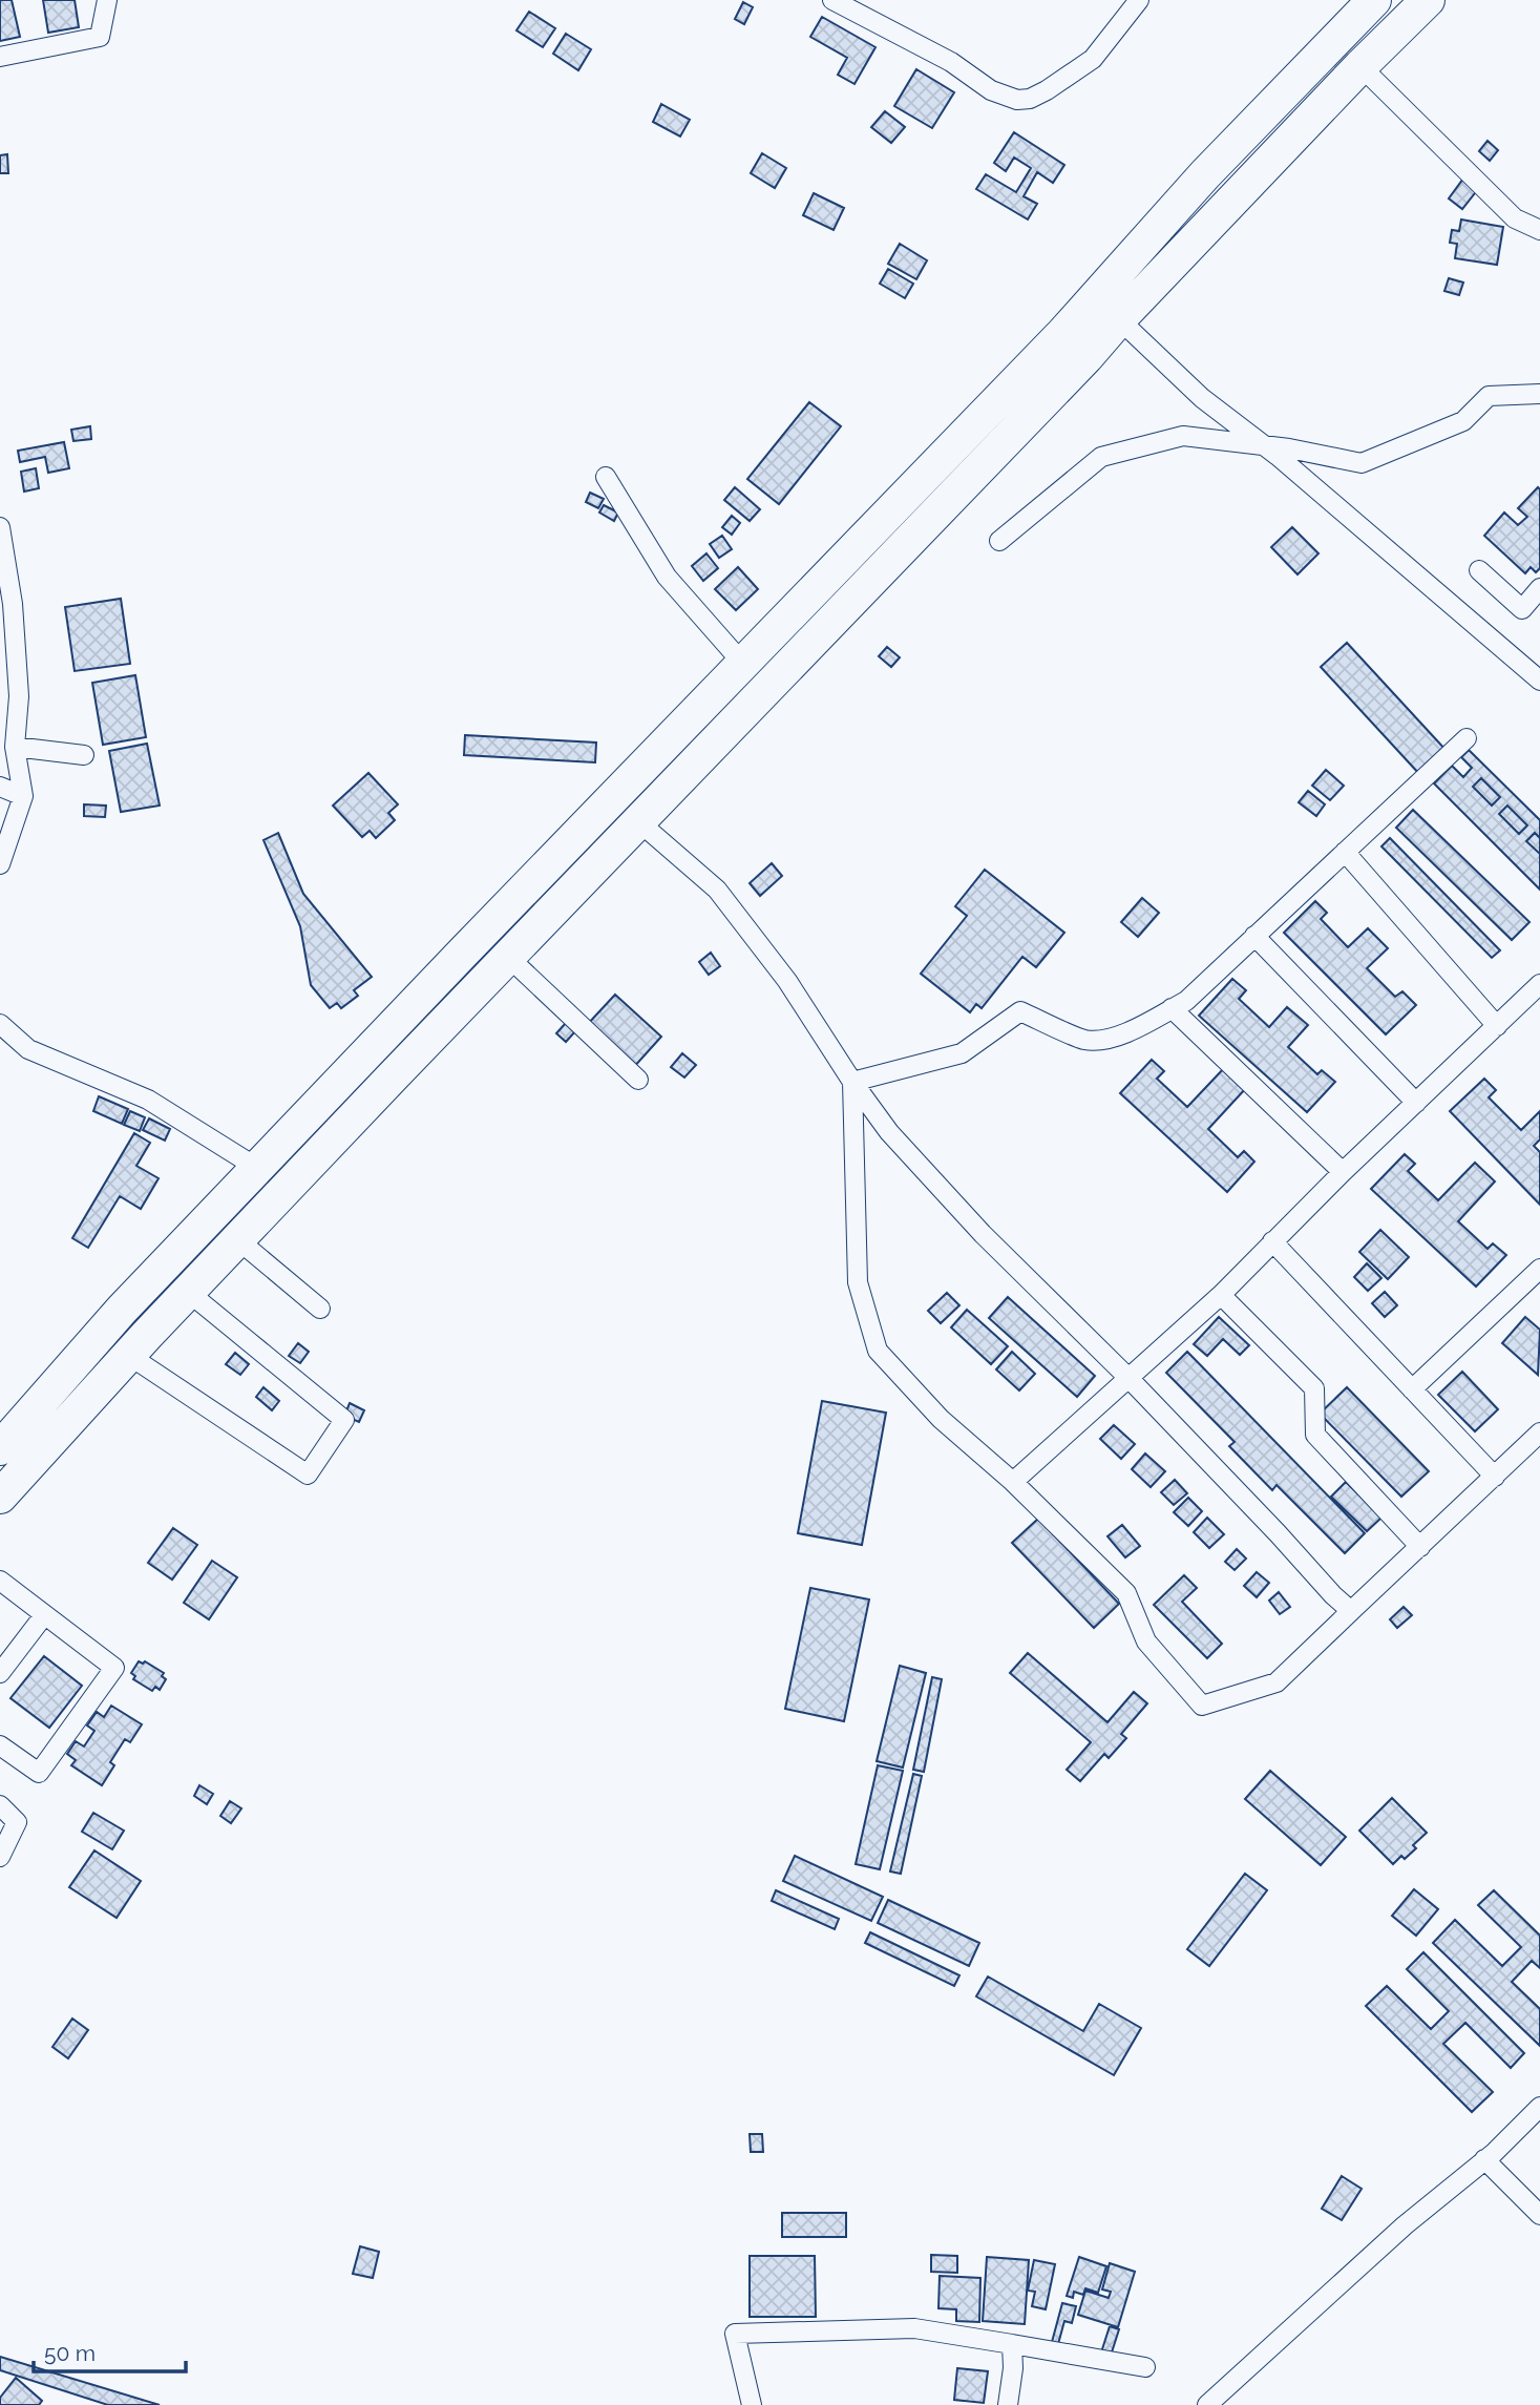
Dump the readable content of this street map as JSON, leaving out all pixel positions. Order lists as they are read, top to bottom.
{
  "scale_bar": "50 m"
}
